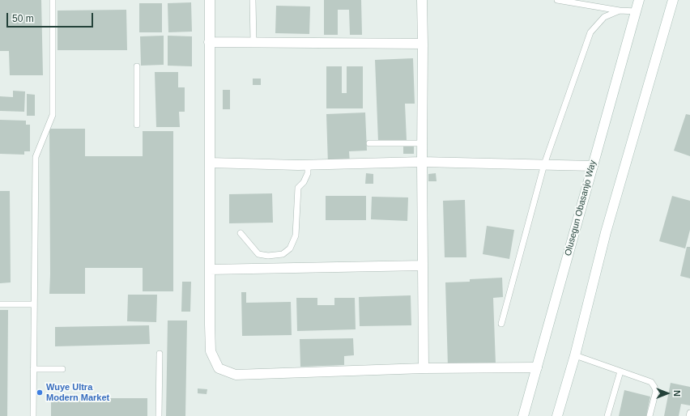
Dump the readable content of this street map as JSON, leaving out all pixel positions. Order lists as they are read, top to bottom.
{
  "streets": {
    "street": ["Olusegun Obasanjo Way"]
  },
  "places": ["Wuye Ultra Modern Market"],
  "scale_bar": "50 m",
  "north": "right"
}
